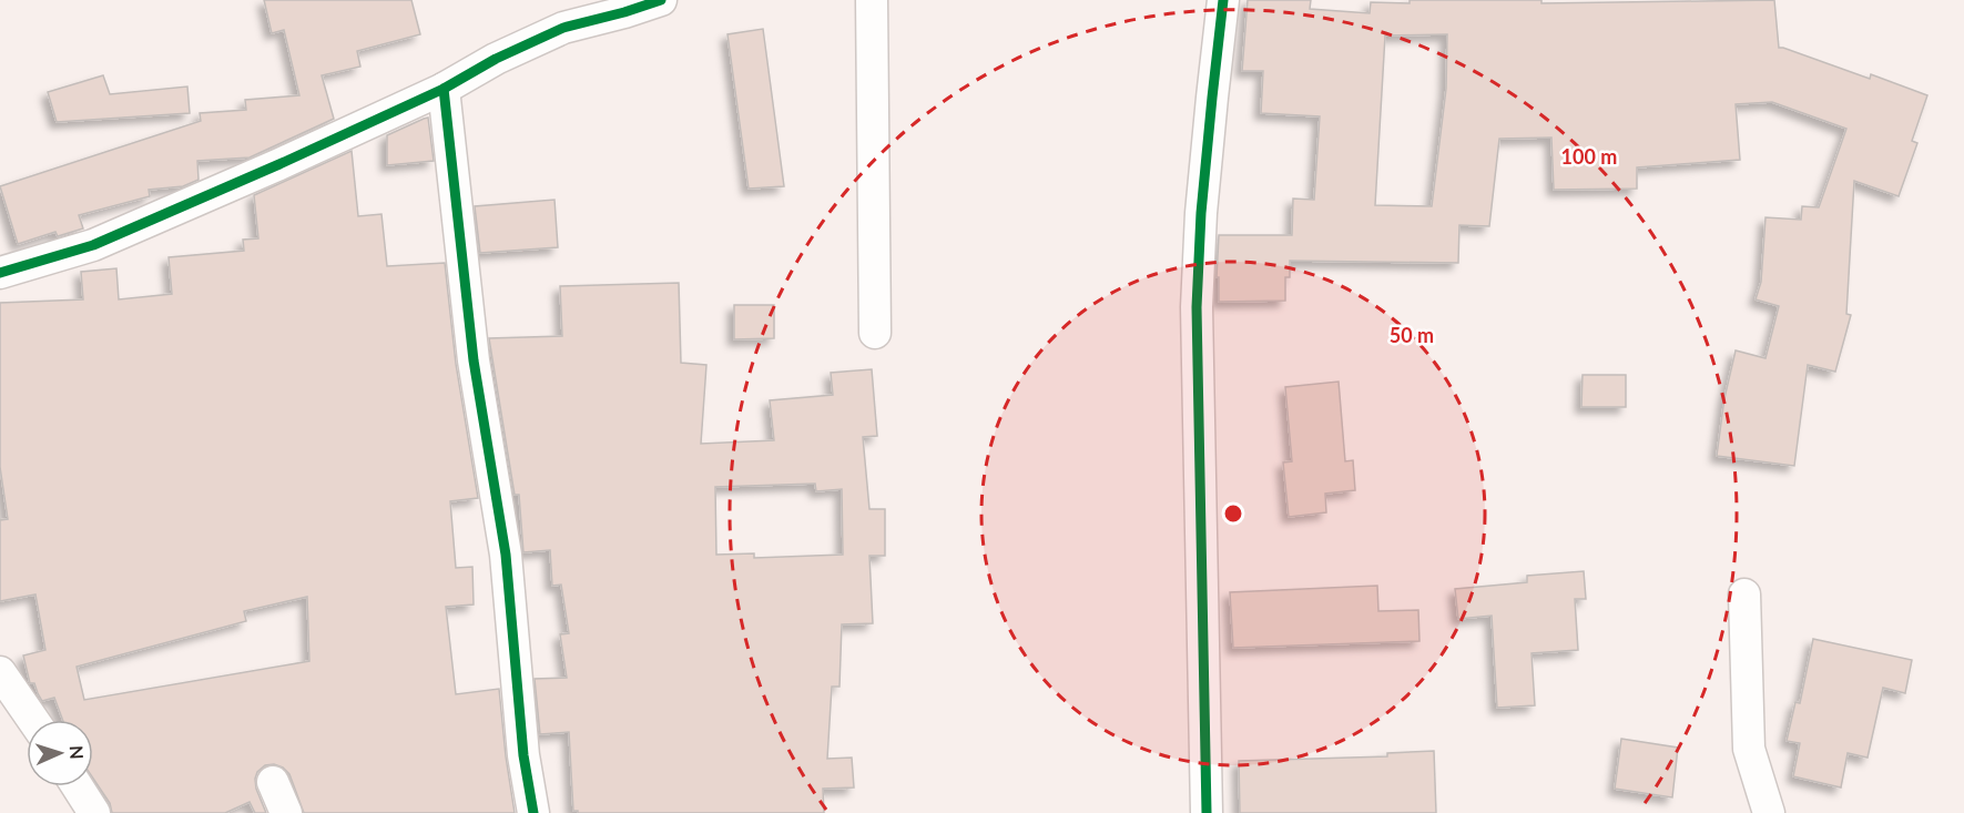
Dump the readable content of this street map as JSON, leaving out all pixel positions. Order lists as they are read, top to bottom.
{
  "north": "right",
  "rings": ["100 m", "50 m"]
}
